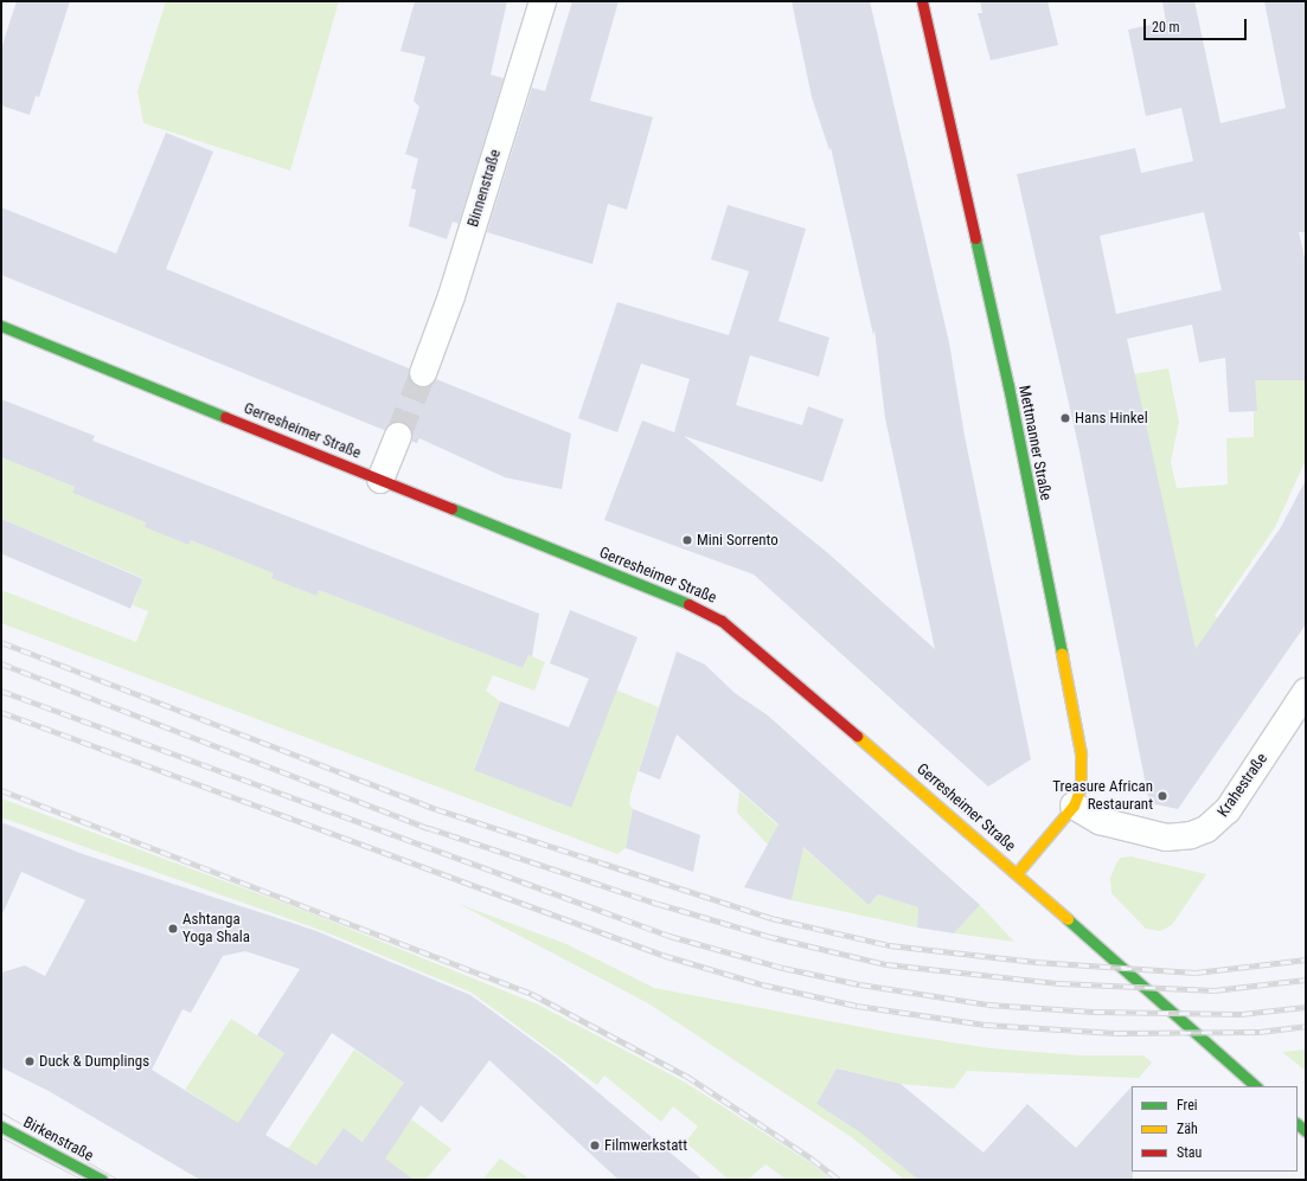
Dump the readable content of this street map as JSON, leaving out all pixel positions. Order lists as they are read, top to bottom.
{
  "streets": {
    "street": [
      "Binnenstraße",
      "Gerresheimer Straße",
      "Mettmanner Straße",
      "Krahestraße",
      "Birkenstraße"
    ]
  },
  "crossings": [
    ["Gerresheimer Straße", "Mettmanner Straße"],
    ["Mettmanner Straße", "Krahestraße"]
  ],
  "places": [
    "Hans Hinkel",
    "Mini Sorrento",
    "Treasure African Restaurant",
    "Ashtanga Yoga Shala",
    "Duck & Dumplings",
    "Filmwerkstatt"
  ],
  "legend": ["Frei", "Zäh", "Stau"],
  "scale_bar": "20 m"
}
